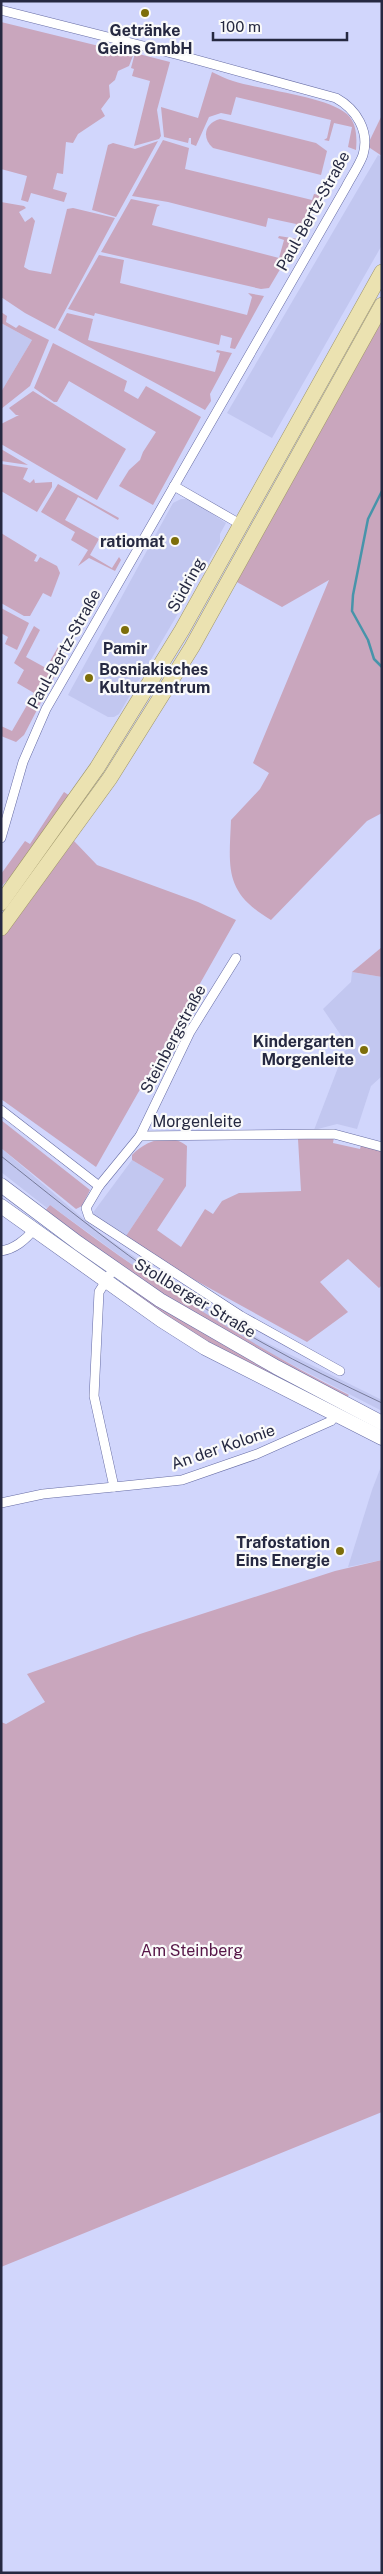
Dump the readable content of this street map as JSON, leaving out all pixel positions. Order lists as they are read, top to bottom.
{
  "streets": {
    "main road": ["Südring", "Stollberger Straße"],
    "street": [
      "Paul-Bertz-Straße",
      "Steinbergstraße",
      "Morgenleite",
      "An der Kolonie"
    ]
  },
  "crossings": [
    ["Steinbergstraße", "Morgenleite"],
    ["Morgenleite", "Stollberger Straße"],
    ["Stollberger Straße", "An der Kolonie"]
  ],
  "parks": ["Am Steinberg"],
  "places": [
    "Getränke Geins GmbH",
    "ratiomat",
    "Pamir",
    "Bosniakisches Kulturzentrum",
    "Kindergarten Morgenleite",
    "Trafostation Eins Energie"
  ],
  "scale_bar": "100 m"
}
